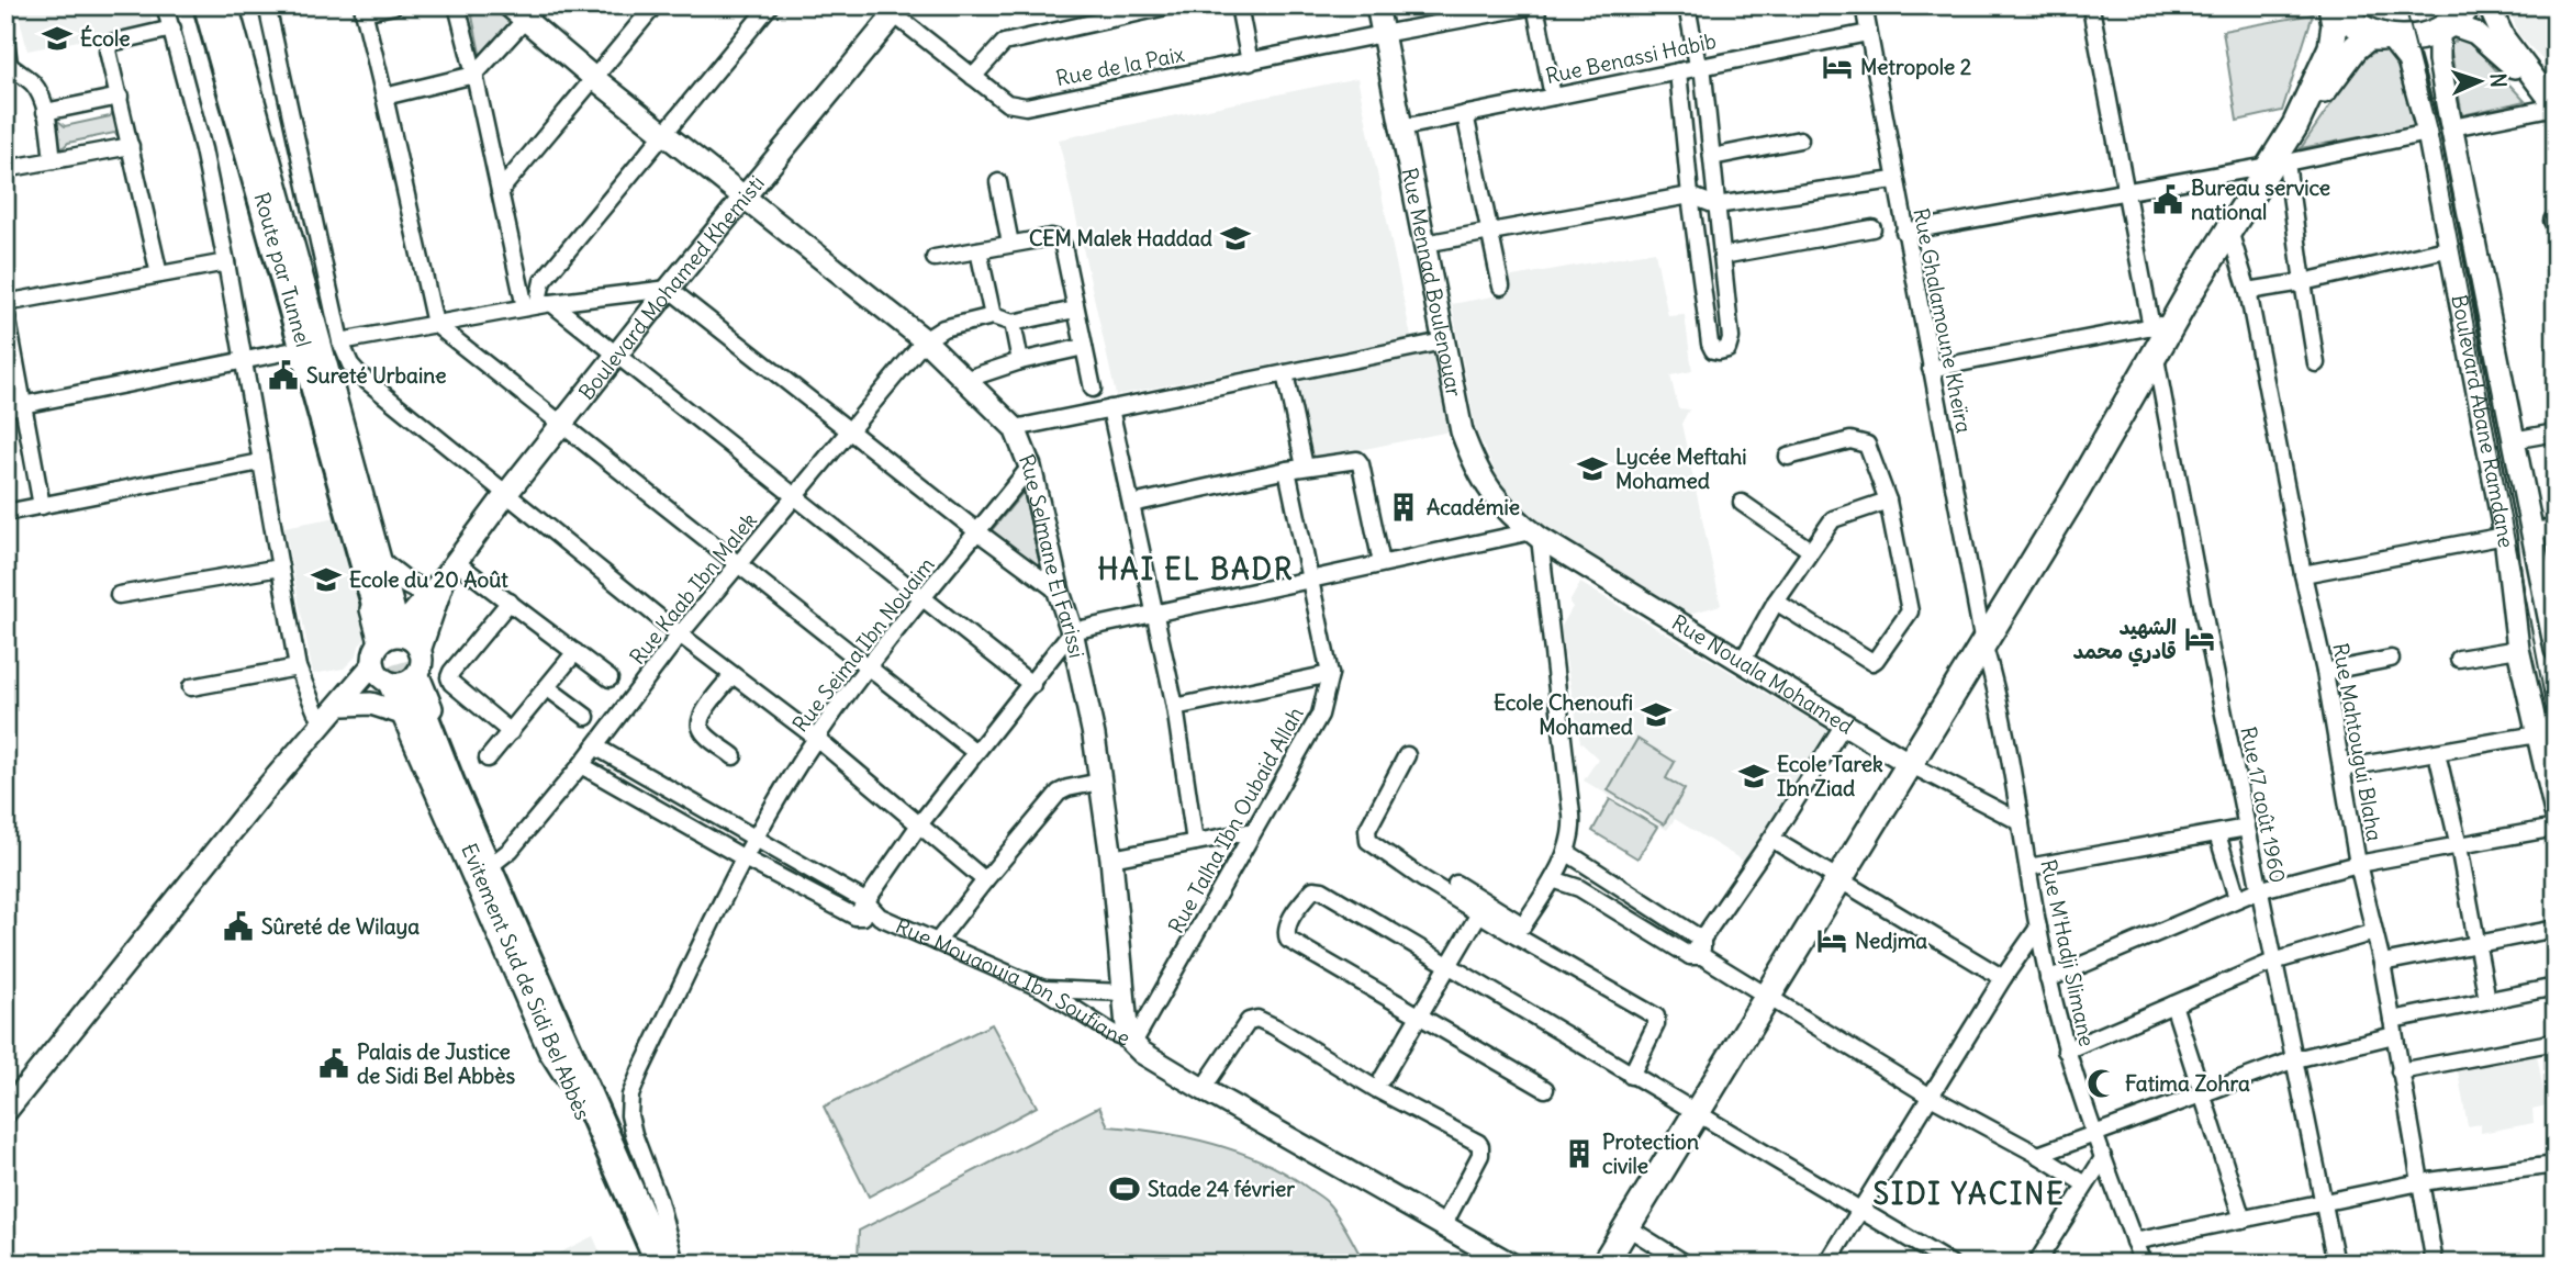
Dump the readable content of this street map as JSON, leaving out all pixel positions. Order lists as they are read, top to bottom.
{
  "streets": {
    "highway": ["Route par Tunnel", "Evitement Sud de Sidi Bel Abbès"],
    "main road": [
      "Rue Mennad Boulenouar",
      "Boulevard Mohamed Khemisti",
      "Boulevard Abane Ramdane",
      "Rue Selmane El Farissi",
      "Rue Nouala Mohamed",
      "Rue Mouaouia Ibn Soufiane"
    ],
    "street": [
      "Rue Benassi Habib",
      "Rue de la Paix",
      "Rue Ghalamoune Kheïra",
      "Rue Kaab Ibn Malek",
      "Rue Seima Ibn Nouaim",
      "Rue Mahtougui Blaha",
      "Rue 17 août 1960",
      "Rue Talha Ibn Oubaid Allah",
      "Rue M'Hadji Slimane"
    ]
  },
  "crossings": [
    ["Rue Benassi Habib", "Rue Mennad Boulenouar"],
    ["Rue Benassi Habib", "Rue Ghalamoune Kheïra"],
    ["Rue de la Paix", "Rue Mennad Boulenouar"],
    ["Rue de la Paix", "Boulevard Mohamed Khemisti"],
    ["Rue Mennad Boulenouar", "Rue Nouala Mohamed"],
    ["Boulevard Mohamed Khemisti", "Rue Selmane El Farissi"],
    ["Rue Ghalamoune Kheïra", "Rue M'Hadji Slimane"],
    ["Rue Selmane El Farissi", "Rue Kaab Ibn Malek"],
    ["Rue Selmane El Farissi", "Rue Seima Ibn Nouaim"],
    ["Rue Selmane El Farissi", "Rue Talha Ibn Oubaid Allah"],
    ["Rue Selmane El Farissi", "Rue Mouaouia Ibn Soufiane"],
    ["Rue Kaab Ibn Malek", "Rue Mouaouia Ibn Soufiane"],
    ["Rue Seima Ibn Nouaim", "Rue Mouaouia Ibn Soufiane"],
    ["Rue Nouala Mohamed", "Rue M'Hadji Slimane"],
    ["Rue Talha Ibn Oubaid Allah", "Rue Mouaouia Ibn Soufiane"]
  ],
  "districts": ["HAI EL BADR", "SIDI YACINE"],
  "places": {
    "school or university": [
      "École",
      "CEM Malek Haddad",
      "Lycée Meftahi Mohamed",
      "Ecole du 20 Août",
      "Ecole Chenoufi Mohamed",
      "Ecole Tarek Ibn Ziad"
    ],
    "hotel": ["Metropole 2", "الشهيد قادري محمد", "Nedjma"],
    "public building": [
      "Bureau service national",
      "Sureté Urbaine",
      "Sûreté de Wilaya",
      "Palais de Justice de Sidi Bel Abbès"
    ],
    "building": ["Académie", "Protection civile"],
    "mosque": ["Fatima Zohra"],
    "sports": ["Stade 24 février"]
  },
  "north": "right"
}
